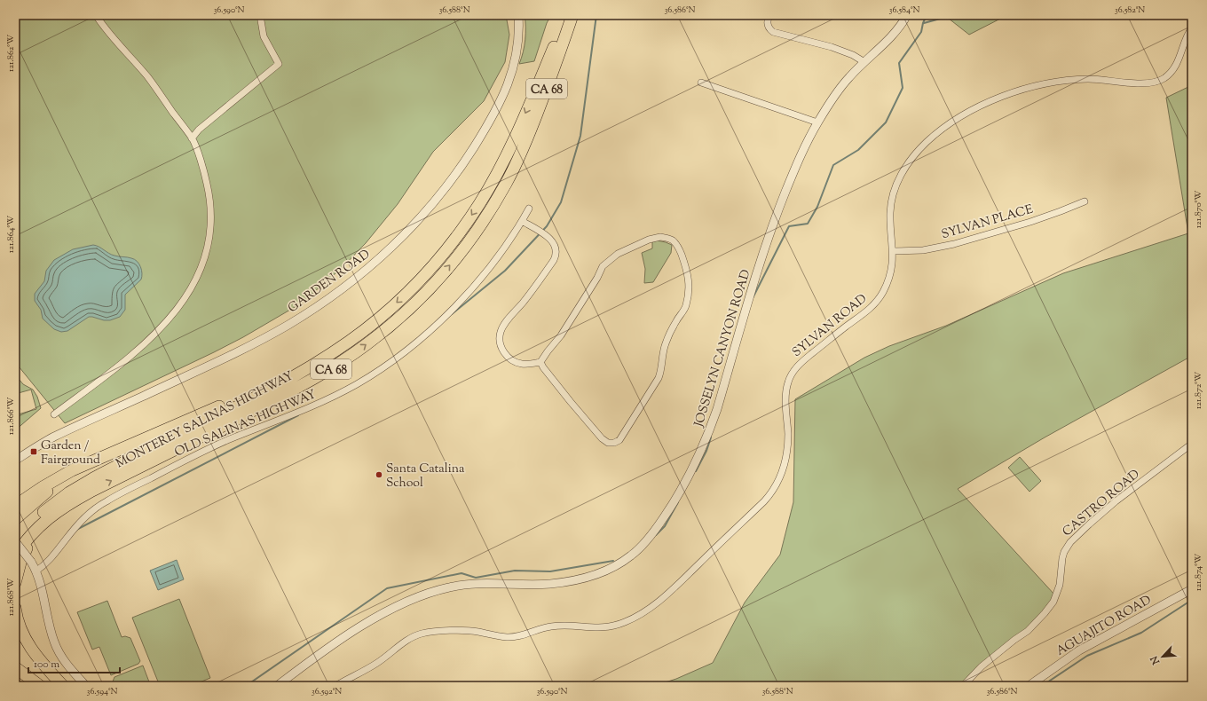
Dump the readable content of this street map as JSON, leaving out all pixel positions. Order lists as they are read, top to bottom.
{
  "streets": {
    "highway": ["CA 68", "MONTEREY SALINAS HIGHWAY"],
    "street": [
      "SYLVAN PLACE",
      "GARDEN ROAD",
      "SYLVAN ROAD",
      "JOSSELYN CANYON ROAD",
      "OLD SALINAS HIGHWAY",
      "CASTRO ROAD",
      "AGUAJITO ROAD"
    ]
  },
  "crossings": [
    ["CA 68", "MONTEREY SALINAS HIGHWAY"],
    ["SYLVAN PLACE", "SYLVAN ROAD"]
  ],
  "places": {
    "transit": ["Garden / Fairground"],
    "other": ["Santa Catalina School"]
  },
  "scale_bar": "100 m",
  "north": "bottom left",
  "coordinates": [
    "36.590°N",
    "36.588°N",
    "36.586°N",
    "36.584°N",
    "36.582°N",
    "121.862°W",
    "121.870°W",
    "121.864°W",
    "121.872°W",
    "121.866°W",
    "121.874°W",
    "121.868°W",
    "36.594°N",
    "36.592°N"
  ]
}
